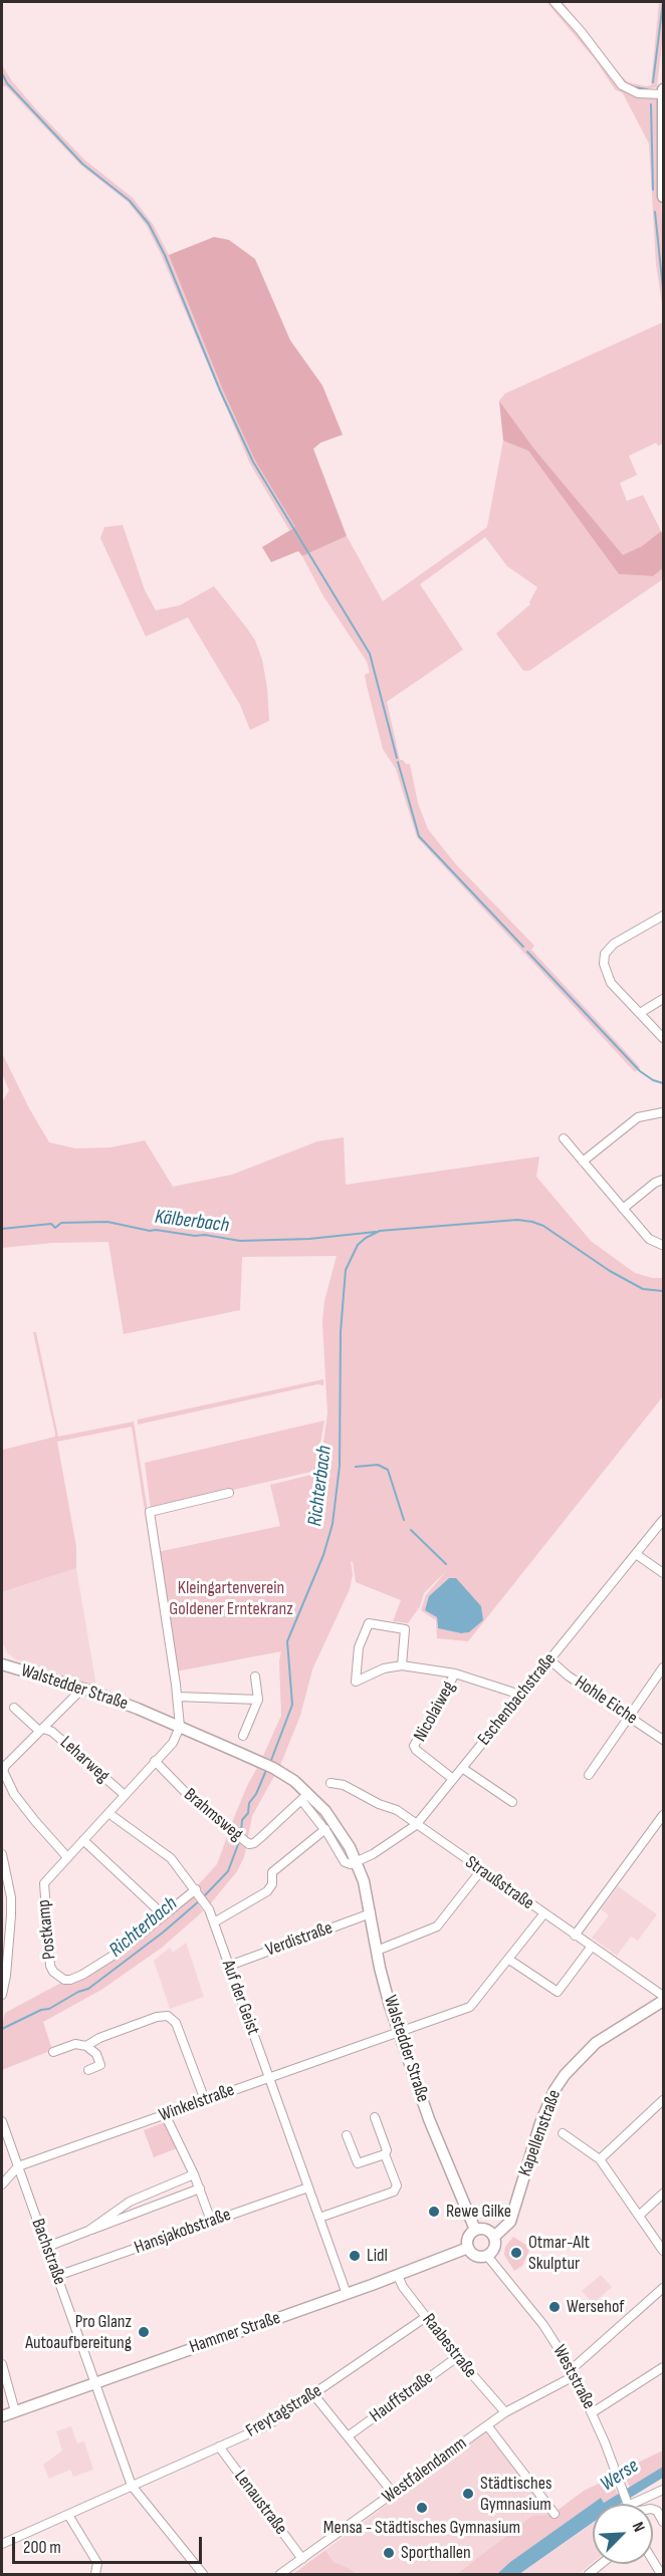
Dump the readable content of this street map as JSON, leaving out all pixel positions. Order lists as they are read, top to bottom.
{
  "streets": {
    "main road": ["Walstedder Straße", "Kapellenstraße", "Hammer Straße"],
    "street": [
      "Eschenbachstraße",
      "Hohle Eiche",
      "Nicolaiweg",
      "Leharweg",
      "Brahmsweg",
      "Straußstraße",
      "Postkamp",
      "Verdistraße",
      "Auf der Geist",
      "Winkelstraße",
      "Hansjakobstraße",
      "Bachstraße",
      "Raabestraße",
      "Weststraße",
      "Hauffstraße",
      "Freytagstraße",
      "Westfalendamm",
      "Lenaustraße"
    ]
  },
  "crossings": [
    ["Walstedder Straße", "Eschenbachstraße"],
    ["Walstedder Straße", "Brahmsweg"],
    ["Walstedder Straße", "Postkamp"],
    ["Walstedder Straße", "Verdistraße"],
    ["Walstedder Straße", "Winkelstraße"],
    ["Walstedder Straße", "Kapellenstraße"],
    ["Walstedder Straße", "Hammer Straße"],
    ["Walstedder Straße", "Weststraße"],
    ["Eschenbachstraße", "Hohle Eiche"],
    ["Eschenbachstraße", "Nicolaiweg"],
    ["Eschenbachstraße", "Straußstraße"],
    ["Leharweg", "Postkamp"],
    ["Brahmsweg", "Postkamp"],
    ["Straußstraße", "Winkelstraße"],
    ["Straußstraße", "Kapellenstraße"],
    ["Postkamp", "Auf der Geist"],
    ["Verdistraße", "Auf der Geist"],
    ["Auf der Geist", "Winkelstraße"],
    ["Auf der Geist", "Hansjakobstraße"],
    ["Auf der Geist", "Hammer Straße"],
    ["Winkelstraße", "Bachstraße"],
    ["Kapellenstraße", "Hammer Straße"],
    ["Kapellenstraße", "Weststraße"],
    ["Hansjakobstraße", "Bachstraße"],
    ["Bachstraße", "Hammer Straße"],
    ["Bachstraße", "Freytagstraße"],
    ["Hammer Straße", "Raabestraße"],
    ["Hammer Straße", "Weststraße"],
    ["Raabestraße", "Hauffstraße"],
    ["Raabestraße", "Freytagstraße"],
    ["Raabestraße", "Westfalendamm"],
    ["Weststraße", "Westfalendamm"],
    ["Freytagstraße", "Lenaustraße"],
    ["Westfalendamm", "Lenaustraße"]
  ],
  "water": ["Kälberbach", "Richterbach", "Werse"],
  "parks": ["Kleingartenverein Goldener Erntekranz"],
  "places": [
    "Rewe Gilke",
    "Otmar-Alt Skulptur",
    "Lidl",
    "Wersehof",
    "Pro Glanz Autoaufbereitung",
    "Städtisches Gymnasium",
    "Mensa - Städtisches Gymnasium",
    "Sporthallen"
  ],
  "scale_bar": "200 m",
  "north": "top right"
}
